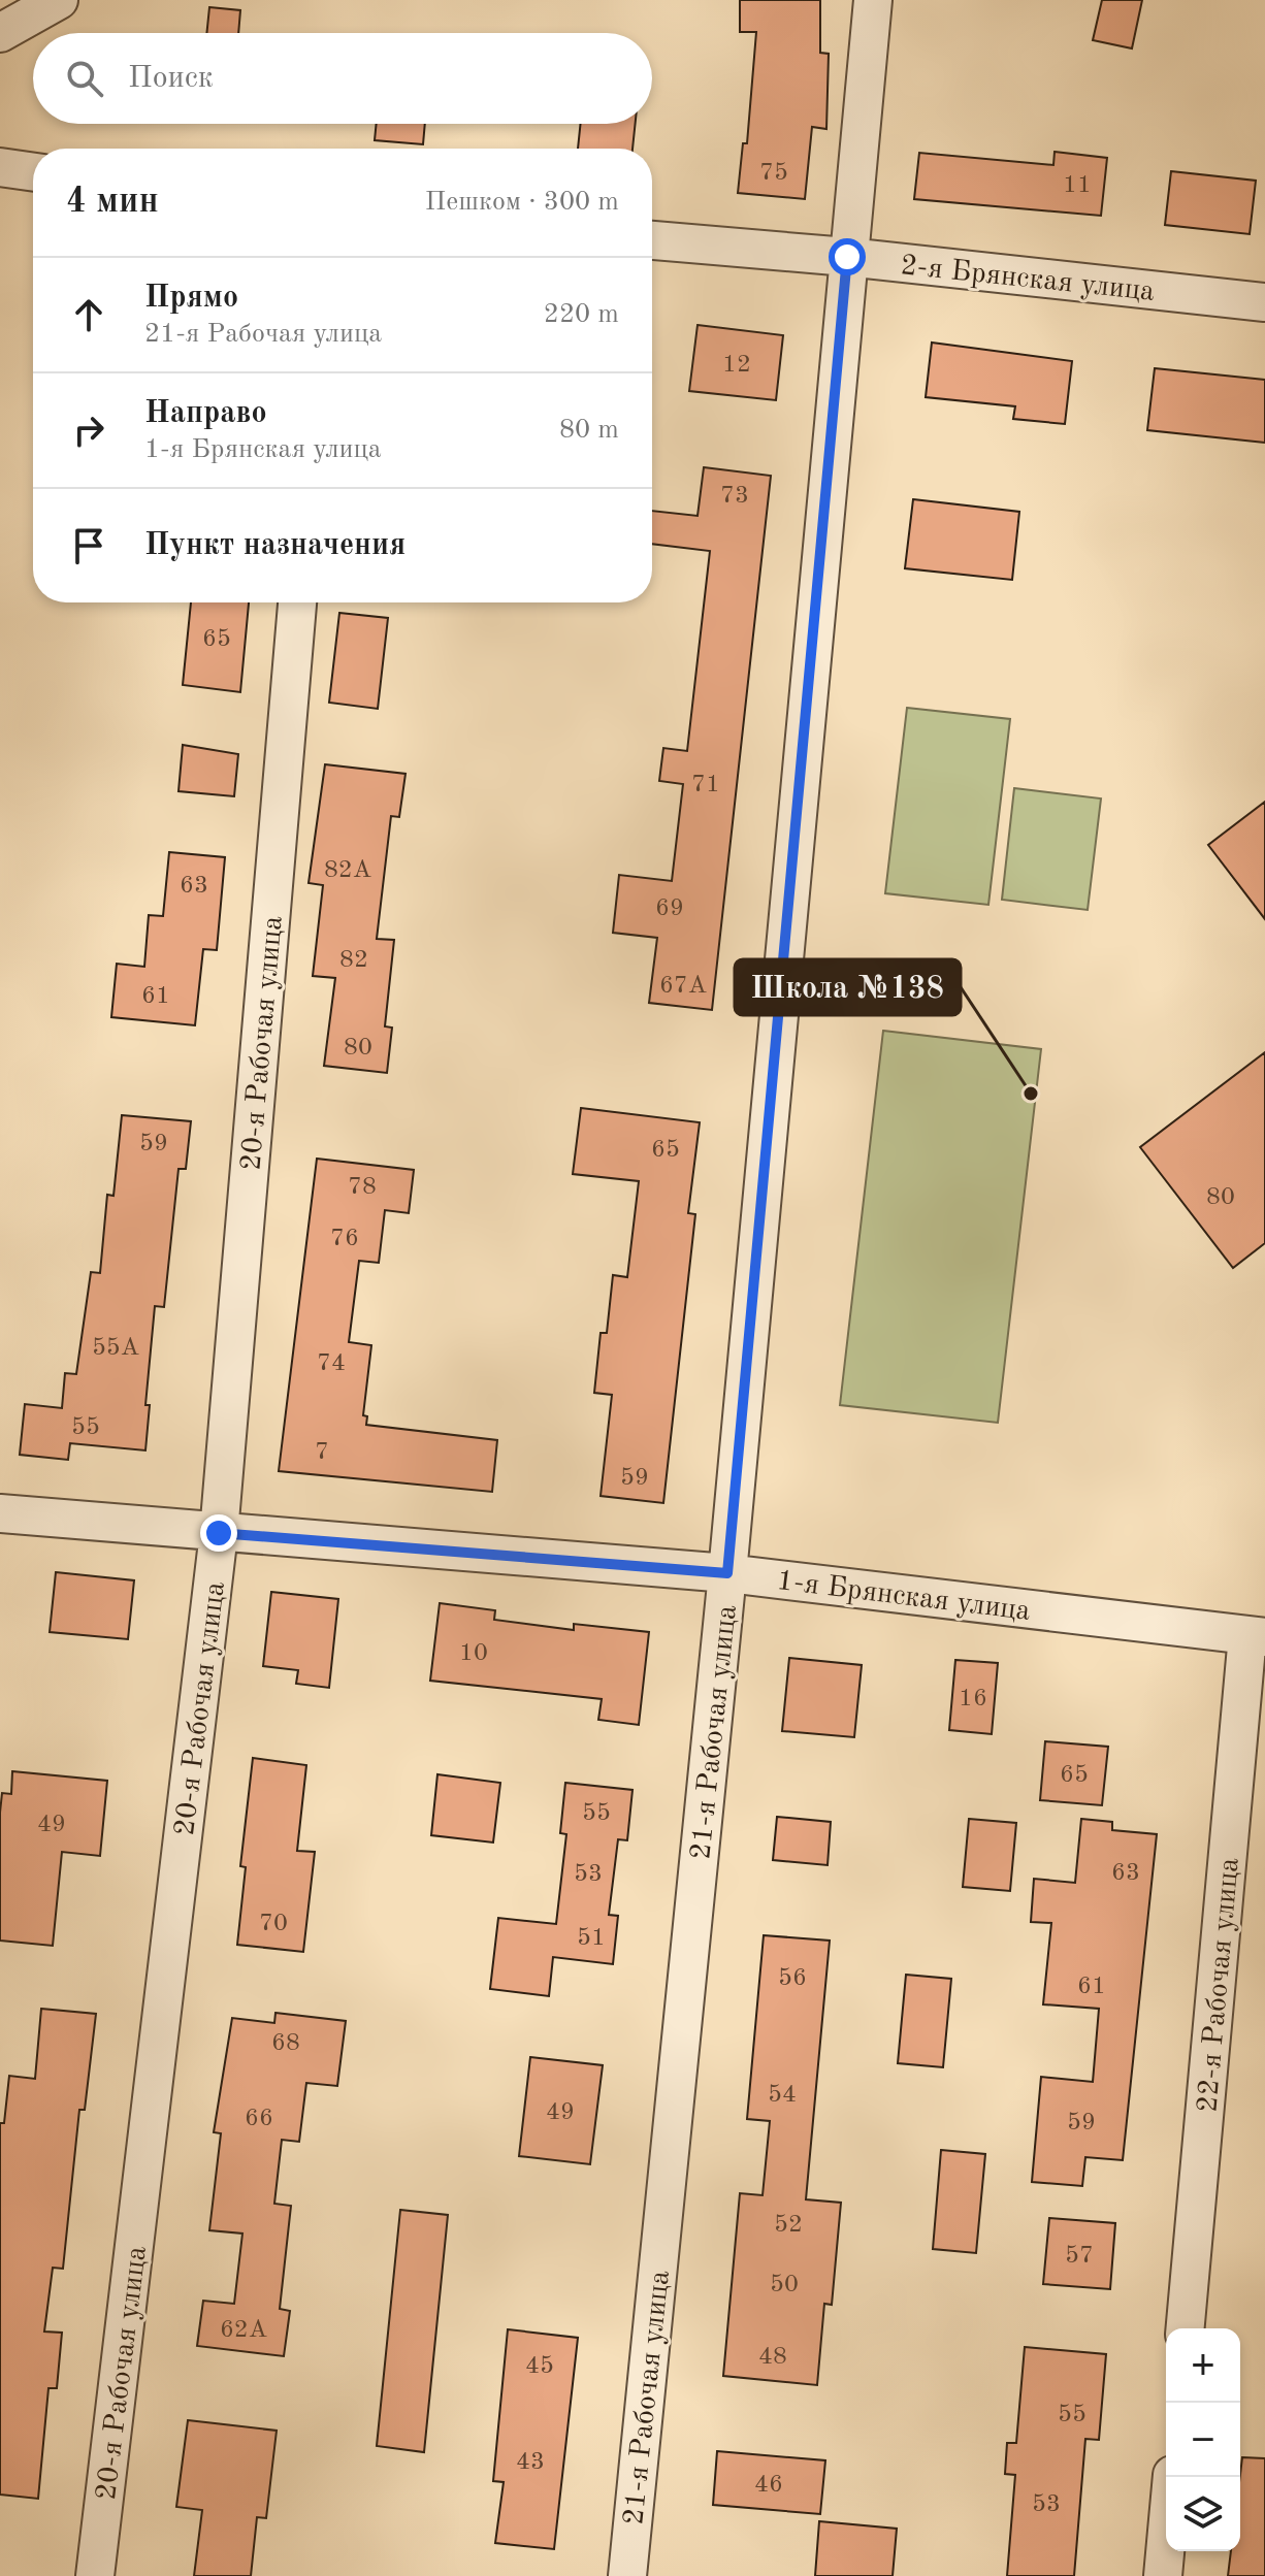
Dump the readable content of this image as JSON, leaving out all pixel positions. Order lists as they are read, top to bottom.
{
  "streets": {
    "street": [
      "2-я Брянская улица",
      "20-я Рабочая улица",
      "1-я Брянская улица",
      "21-я Рабочая улица",
      "22-я Рабочая улица"
    ]
  },
  "crossings": [
    ["2-я Брянская улица", "21-я Рабочая улица"],
    ["20-я Рабочая улица", "1-я Брянская улица"],
    ["1-я Брянская улица", "21-я Рабочая улица"],
    ["1-я Брянская улица", "22-я Рабочая улица"]
  ],
  "places": ["Школа №138"],
  "house_numbers": [
    "75",
    "11",
    "12",
    "73",
    "65",
    "71",
    "82А",
    "63",
    "69",
    "82",
    "67А",
    "61",
    "80",
    "59",
    "65",
    "78",
    "80",
    "76",
    "55А",
    "74",
    "55",
    "7",
    "59",
    "10",
    "16",
    "65",
    "55",
    "49",
    "63",
    "53",
    "70",
    "51",
    "56",
    "61",
    "68",
    "54",
    "49",
    "66",
    "59",
    "52",
    "57",
    "50",
    "62А",
    "48",
    "45",
    "55",
    "43",
    "46",
    "53"
  ],
  "page": {
    "search": "Поиск",
    "heading": ["4 мин", "Пешком · 300 m"],
    "list": [
      ["Прямо", "21-я Рабочая улица", "220 m"],
      ["Направо", "1-я Брянская улица", "80 m"],
      "Пункт назначения"
    ],
    "map_buttons": ["+", "−"]
  }
}
